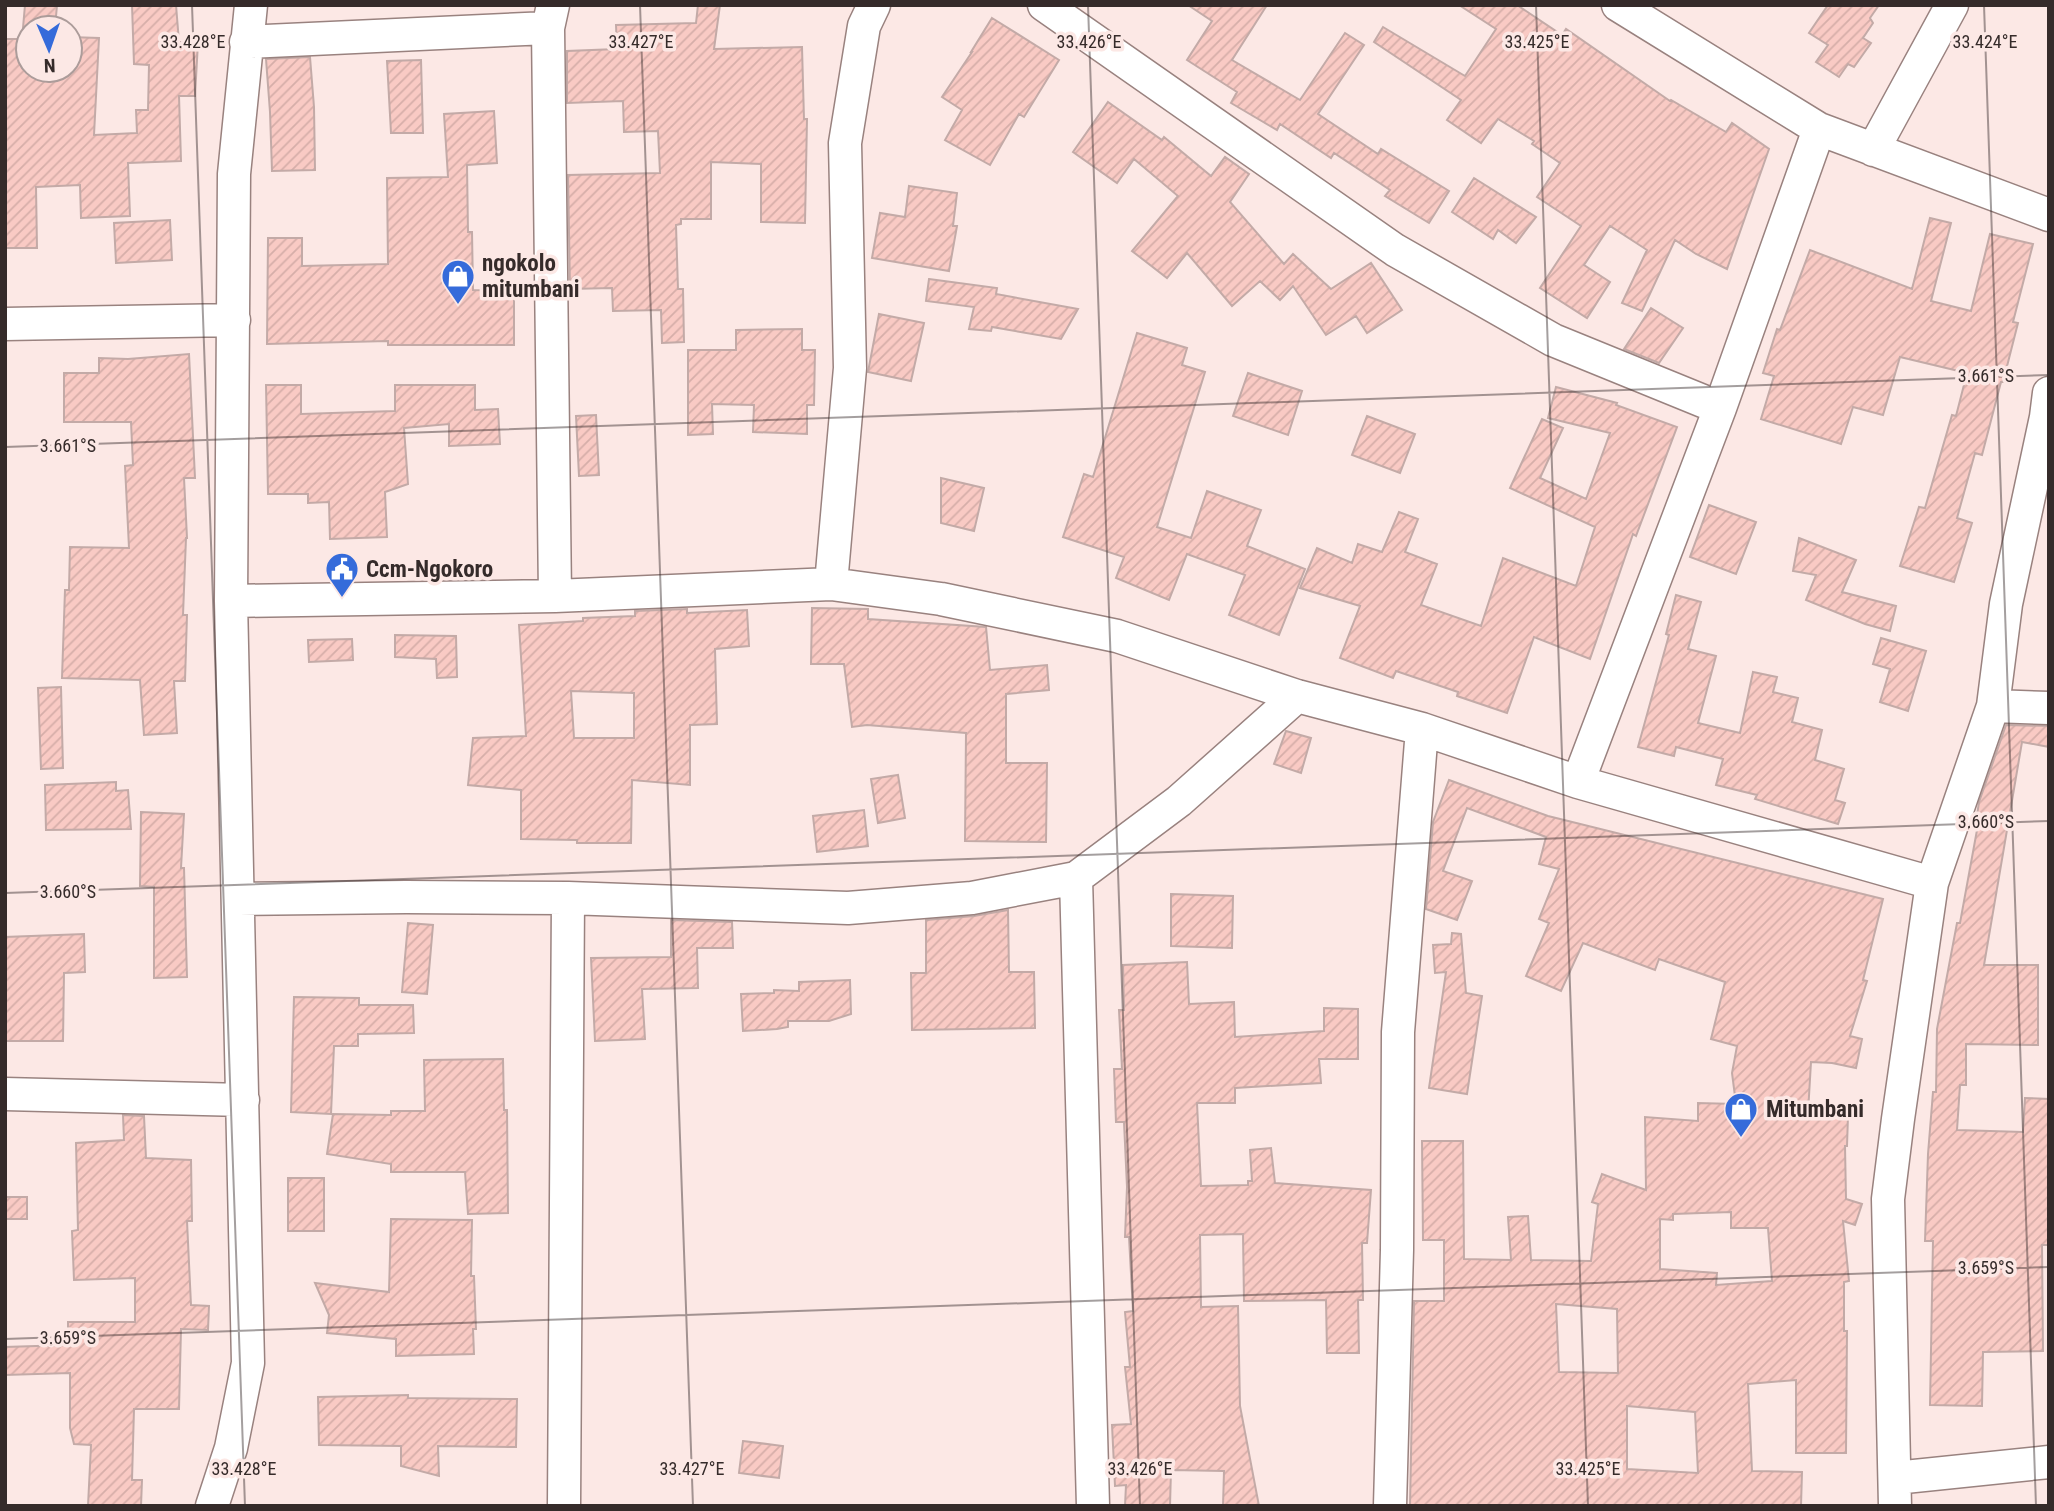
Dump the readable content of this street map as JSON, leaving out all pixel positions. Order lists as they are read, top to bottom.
{
  "places": {
    "shop": ["ngokolo mitumbani", "Mitumbani"],
    "public building": ["Ccm-Ngokoro"]
  },
  "north": "bottom",
  "coordinates": [
    "33.428°E",
    "33.427°E",
    "33.426°E",
    "33.425°E",
    "33.424°E",
    "3.661°S",
    "3.660°S",
    "3.659°S"
  ]
}
